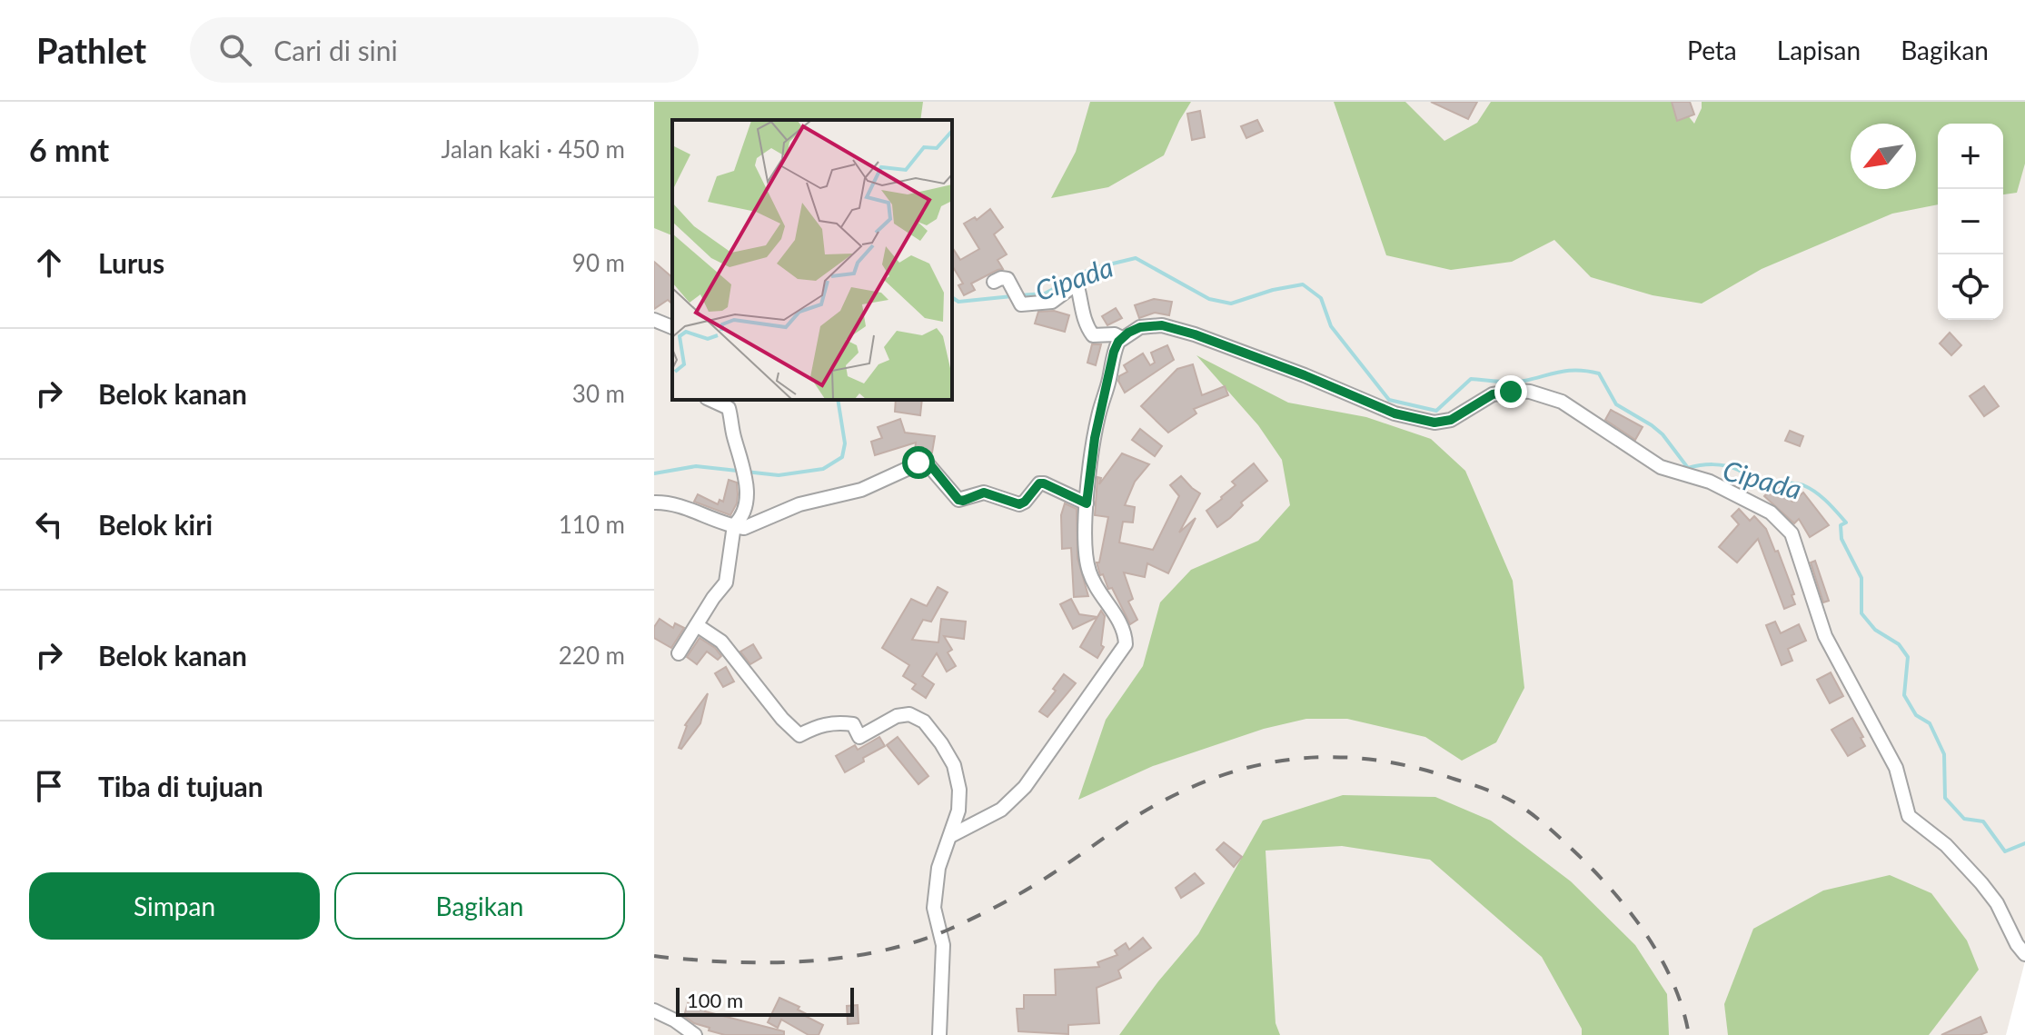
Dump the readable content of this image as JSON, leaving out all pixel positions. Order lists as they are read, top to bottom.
{
  "water": ["Cipada"],
  "scale_bar": "100 m",
  "north": "bottom left",
  "page": {
    "header": "Pathlet",
    "search": "Cari di sini",
    "nav": ["Peta", "Lapisan", "Bagikan"],
    "heading": ["6 mnt", "Jalan kaki · 450 m"],
    "map_buttons": ["+", "−"],
    "list": [
      ["Lurus", "90 m"],
      ["Belok kanan", "30 m"],
      ["Belok kiri", "110 m"],
      ["Belok kanan", "220 m"],
      "Tiba di tujuan"
    ],
    "buttons": ["Simpan", "Bagikan"],
    "scale": "100 m"
  }
}
